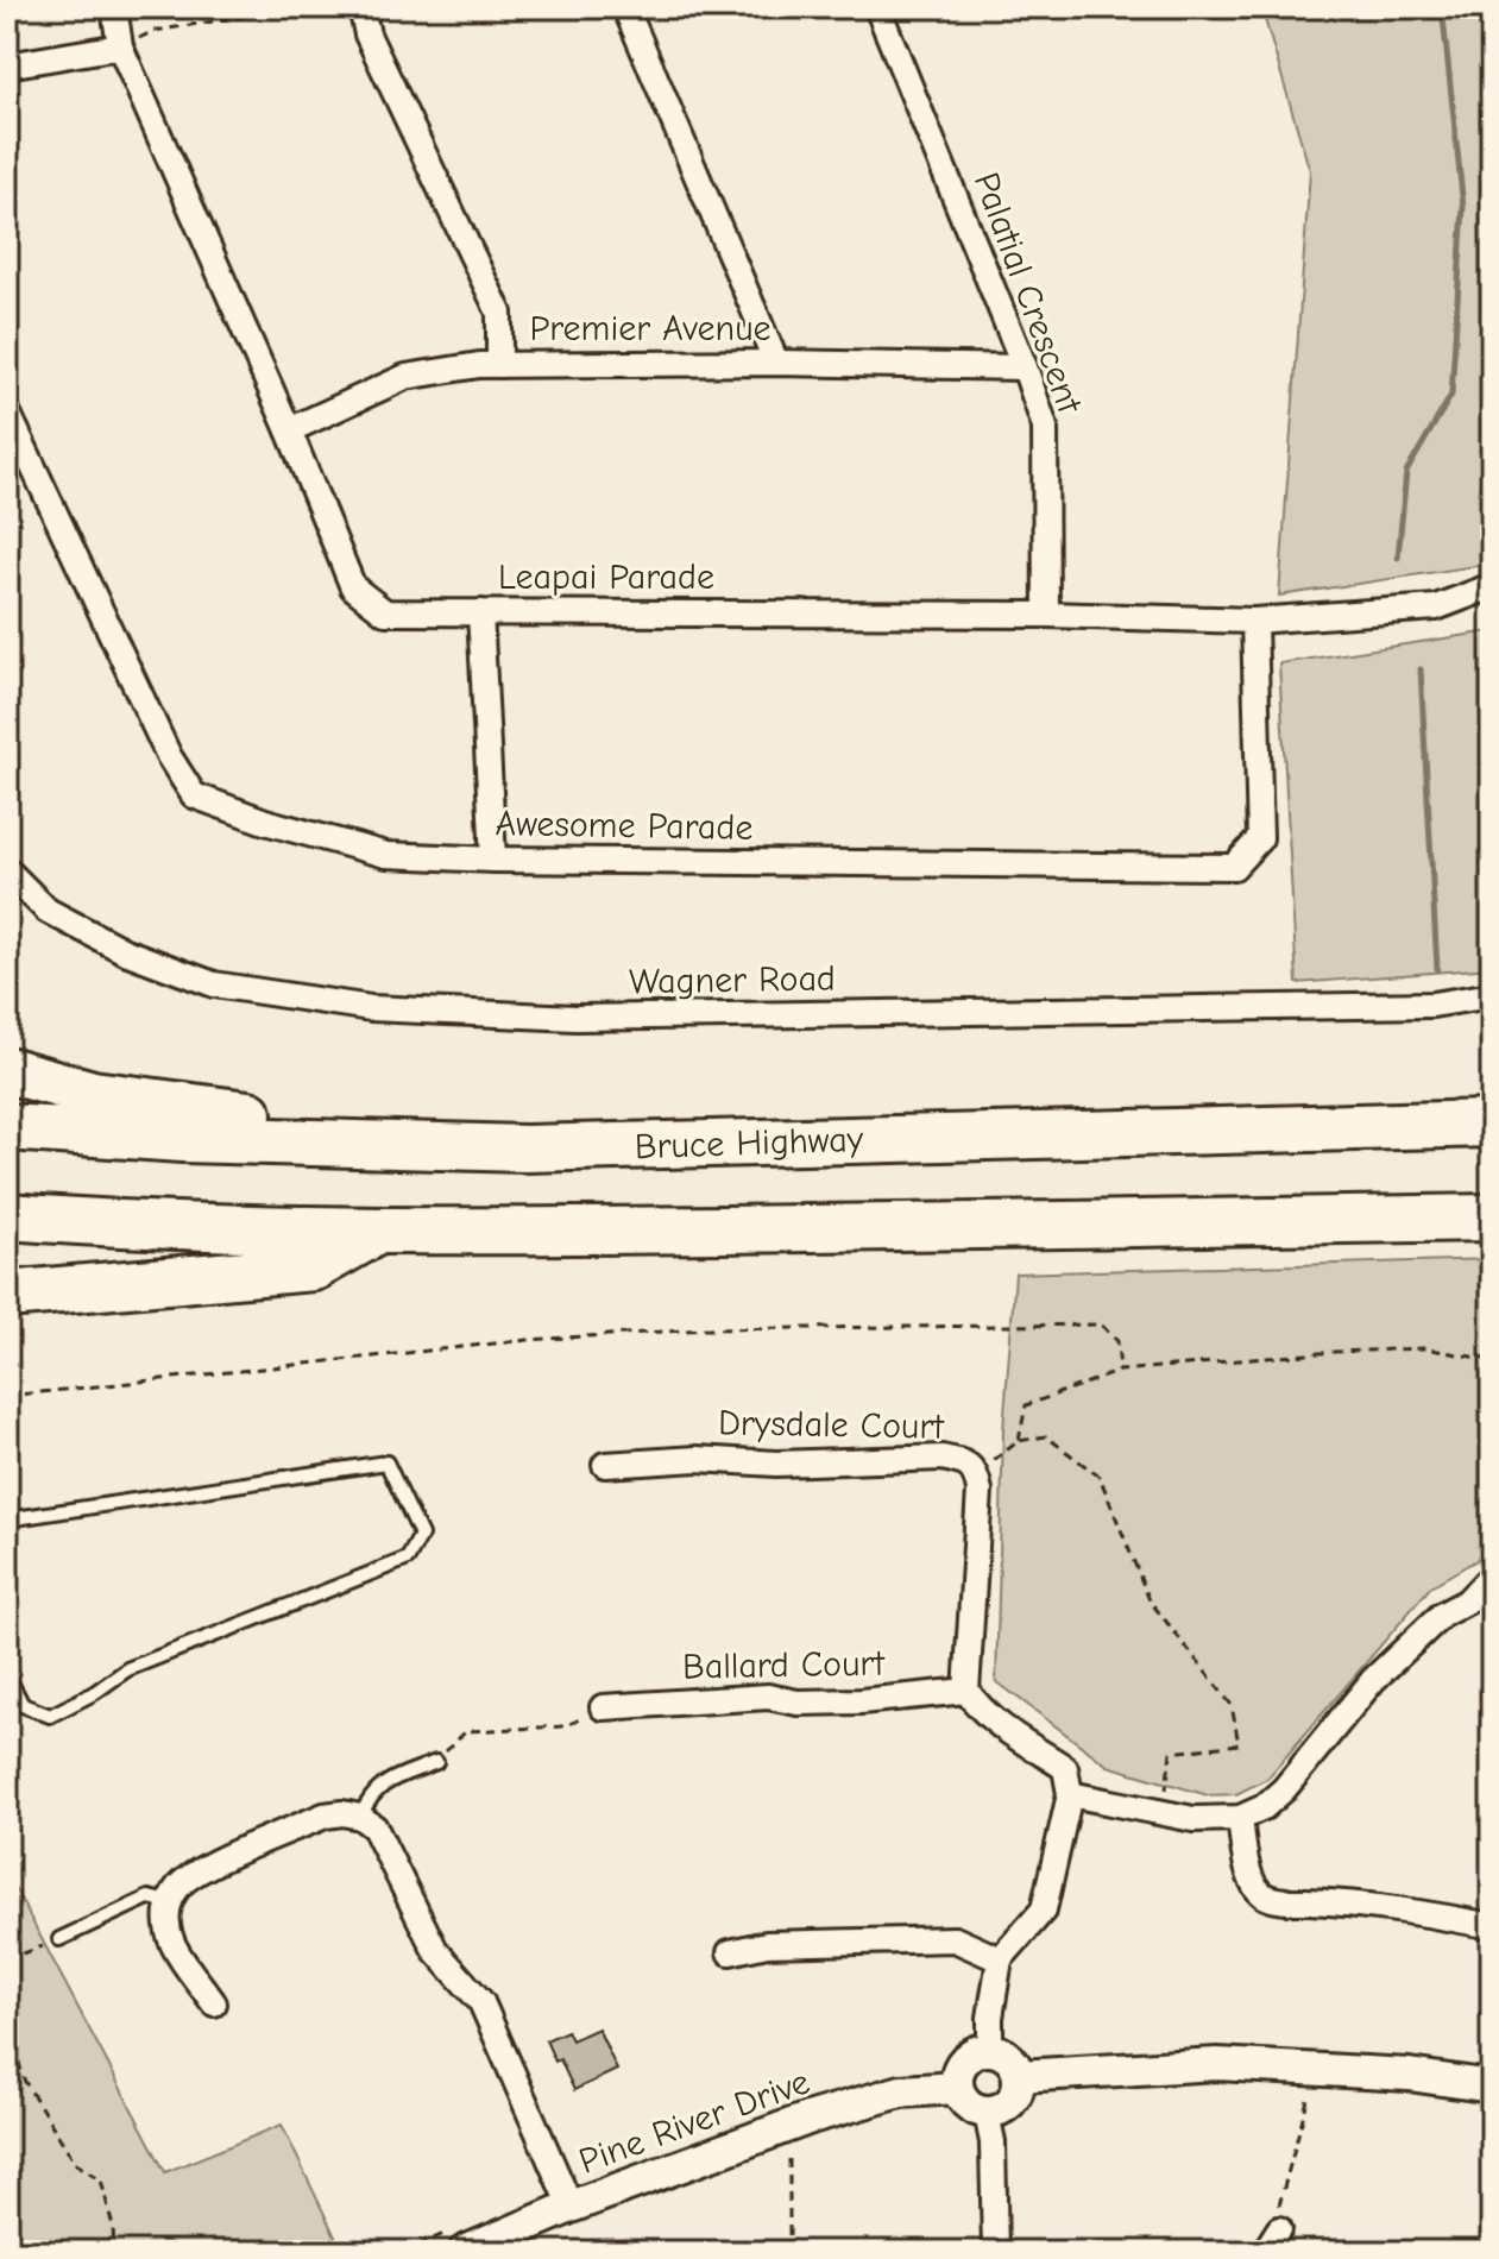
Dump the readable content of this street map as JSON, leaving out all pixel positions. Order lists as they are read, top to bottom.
{
  "streets": {
    "highway": ["Bruce Highway"],
    "street": [
      "Palatial Crescent",
      "Premier Avenue",
      "Leapai Parade",
      "Awesome Parade",
      "Wagner Road",
      "Drysdale Court",
      "Ballard Court",
      "Pine River Drive"
    ]
  },
  "crossings": [
    ["Palatial Crescent", "Premier Avenue"],
    ["Palatial Crescent", "Leapai Parade"],
    ["Premier Avenue", "Leapai Parade"],
    ["Leapai Parade", "Awesome Parade"],
    ["Drysdale Court", "Ballard Court"]
  ]
}
